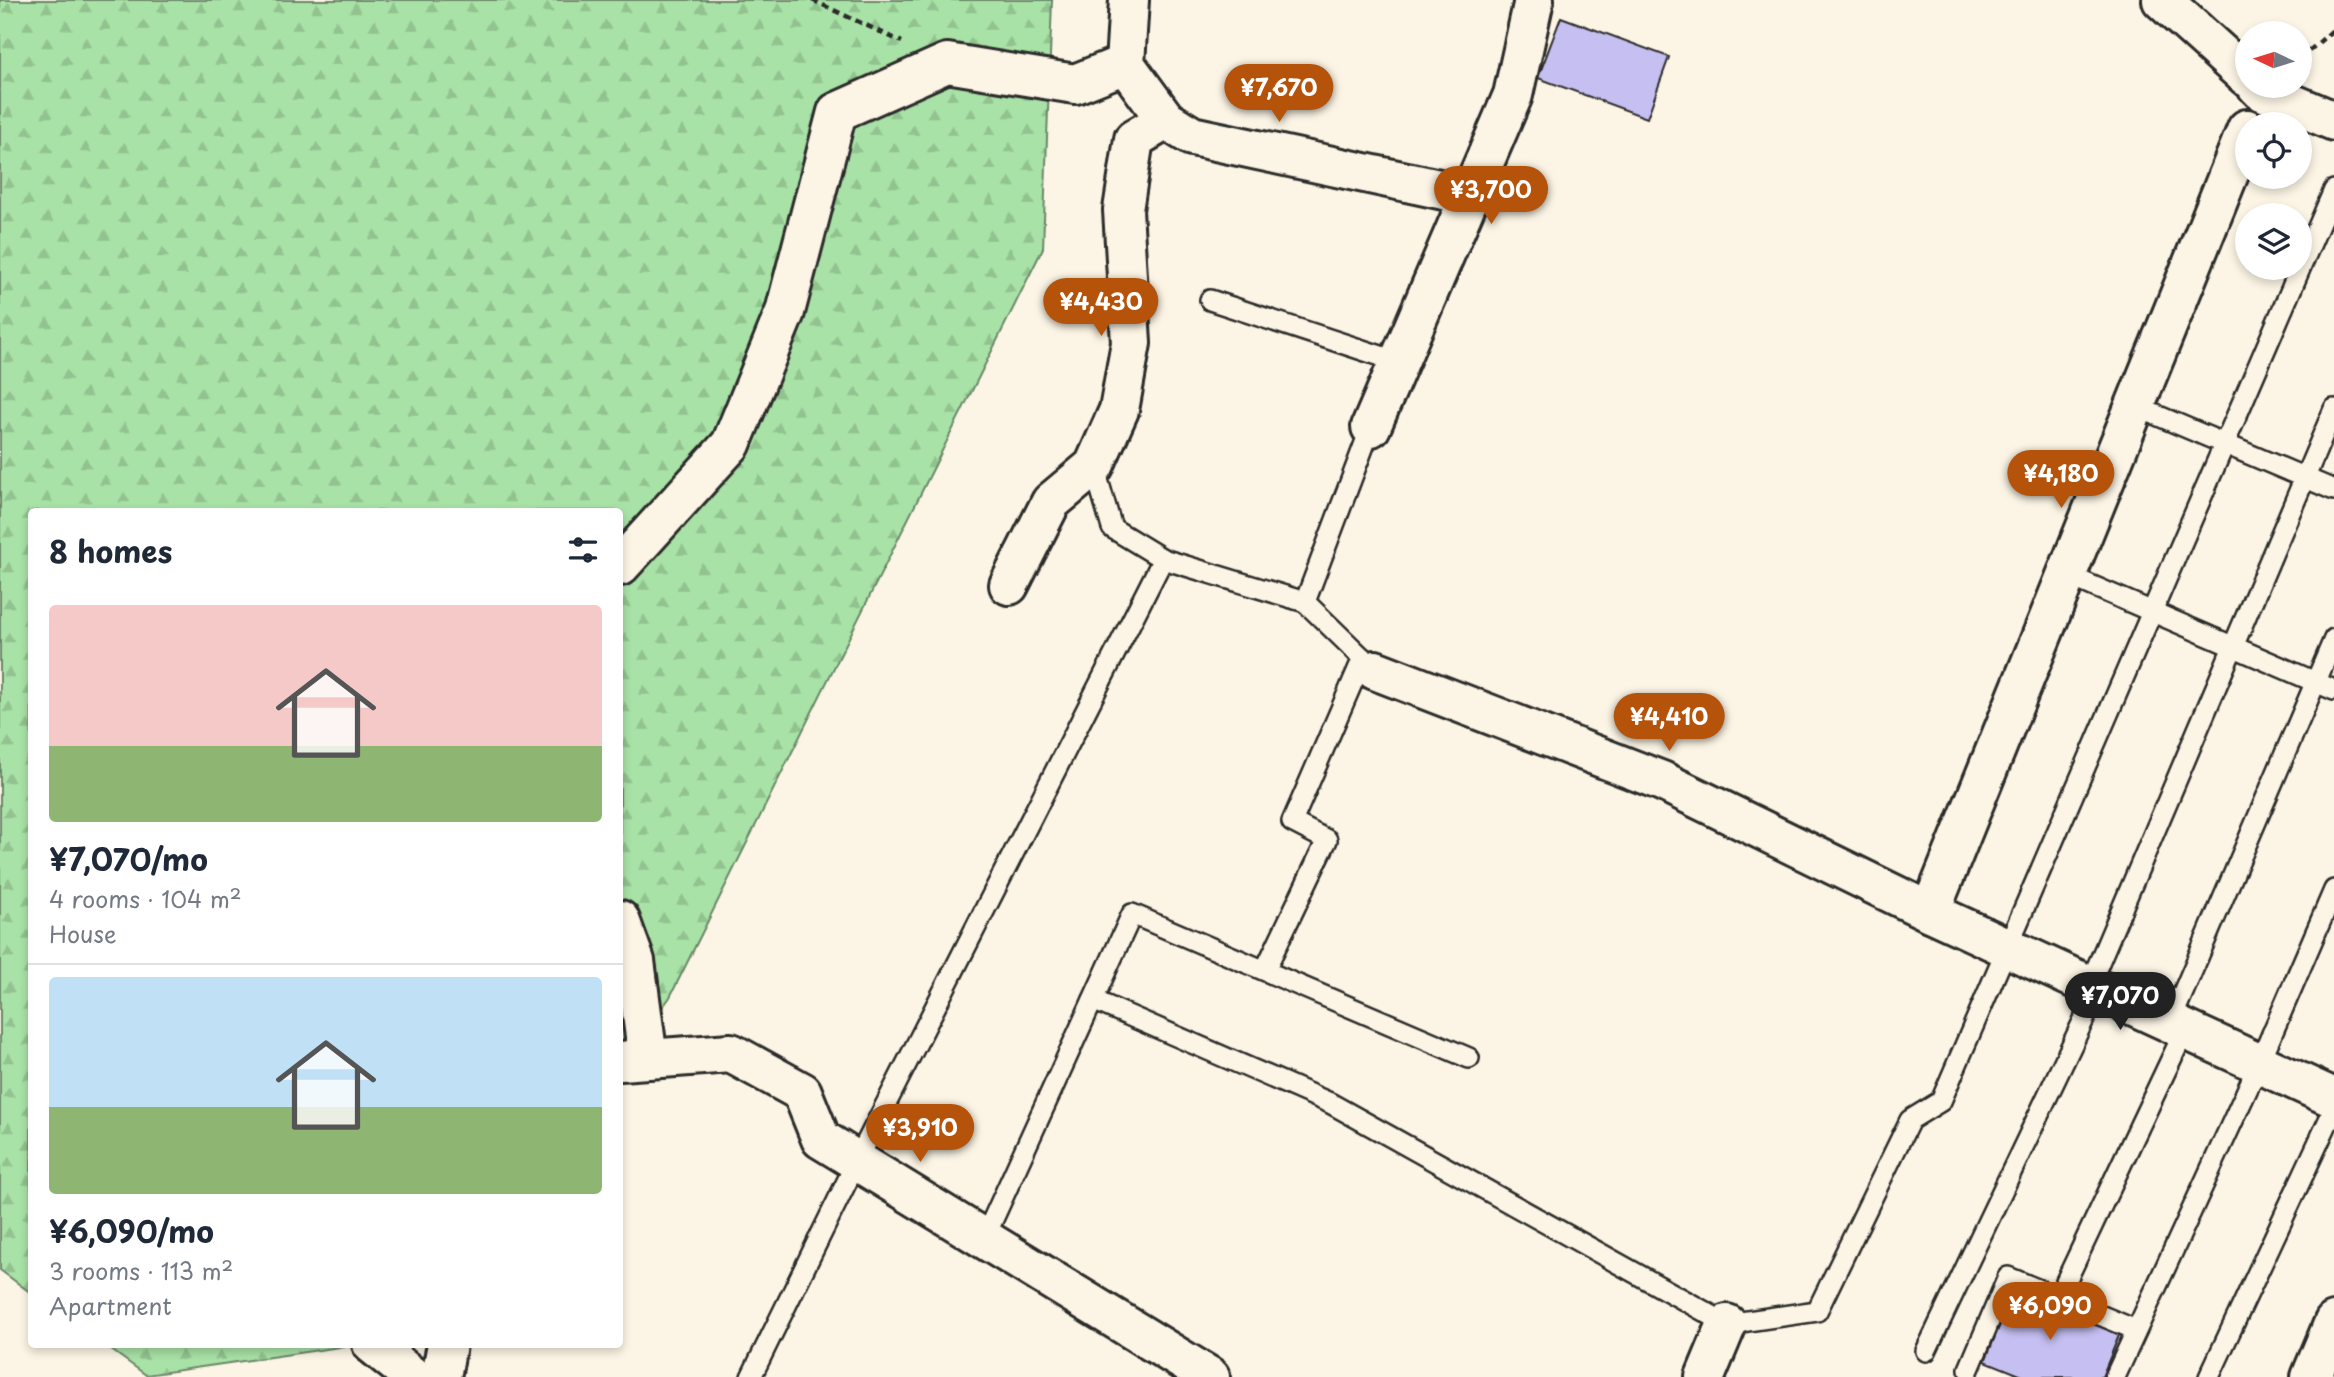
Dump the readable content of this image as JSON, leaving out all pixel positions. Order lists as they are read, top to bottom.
{
  "north": "left",
  "page": {
    "price": [
      "¥7,670",
      "¥3,700",
      "¥4,430",
      "¥4,180",
      "¥4,410",
      "¥7,070",
      "¥3,910",
      "¥6,090"
    ],
    "heading": "8 homes",
    "list": [
      {
        "name": "¥7,070/mo",
        "note": "4 rooms · 104 m² · House"
      },
      {
        "name": "¥6,090/mo",
        "note": "3 rooms · 113 m² · Apartment"
      }
    ]
  }
}
